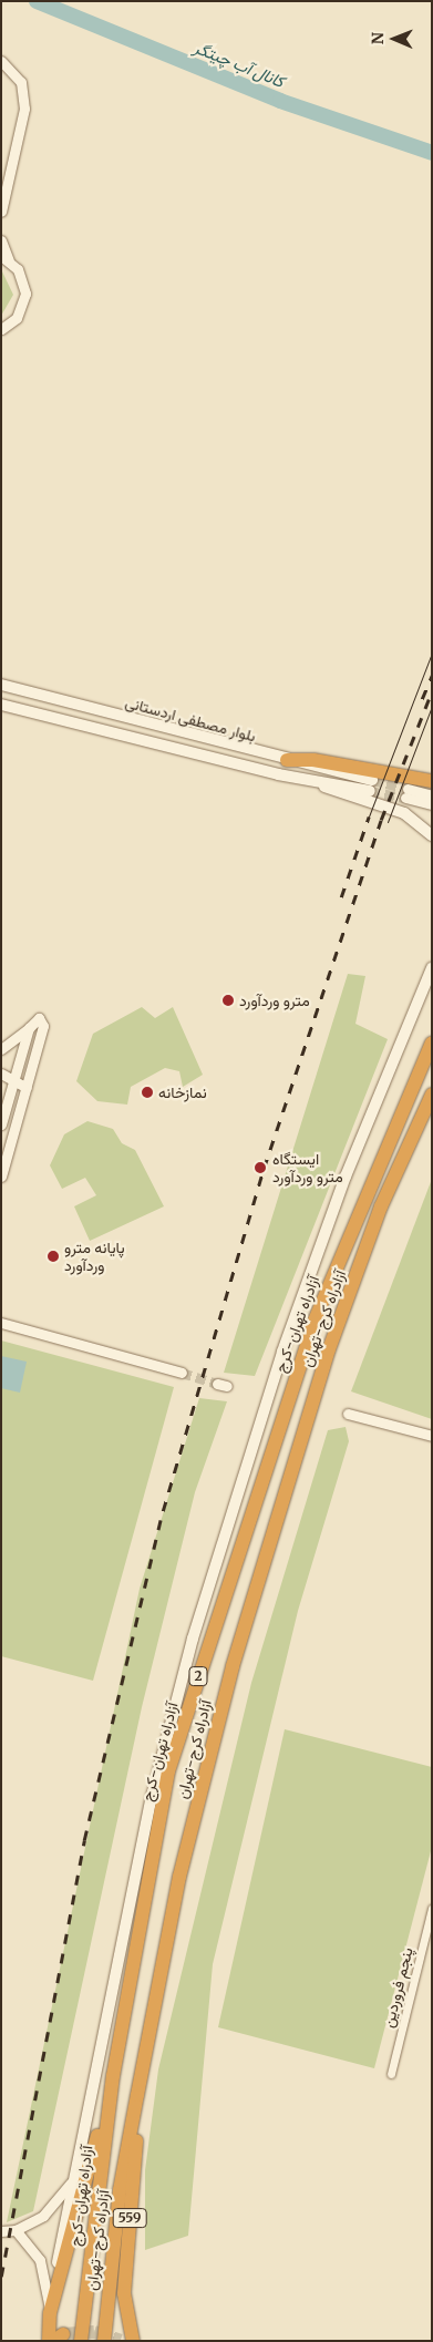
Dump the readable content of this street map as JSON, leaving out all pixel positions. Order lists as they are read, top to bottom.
{
  "streets": {
    "highway": [
      "آزادراه کرج-تهران",
      "آزادراه تهران-کرج",
      "2",
      "559"
    ],
    "main road": ["بلوار مصطفی اردستانی"],
    "street": ["پنجم فروردین"]
  },
  "crossings": [
    ["آزادراه کرج-تهران", "559"]
  ],
  "water": ["کانال آب چیتگر"],
  "places": [
    "مترو وردآورد",
    "نمازخانه",
    "ایستگاه مترو وردآورد",
    "پایانه مترو وردآورد"
  ],
  "north": "left"
}
